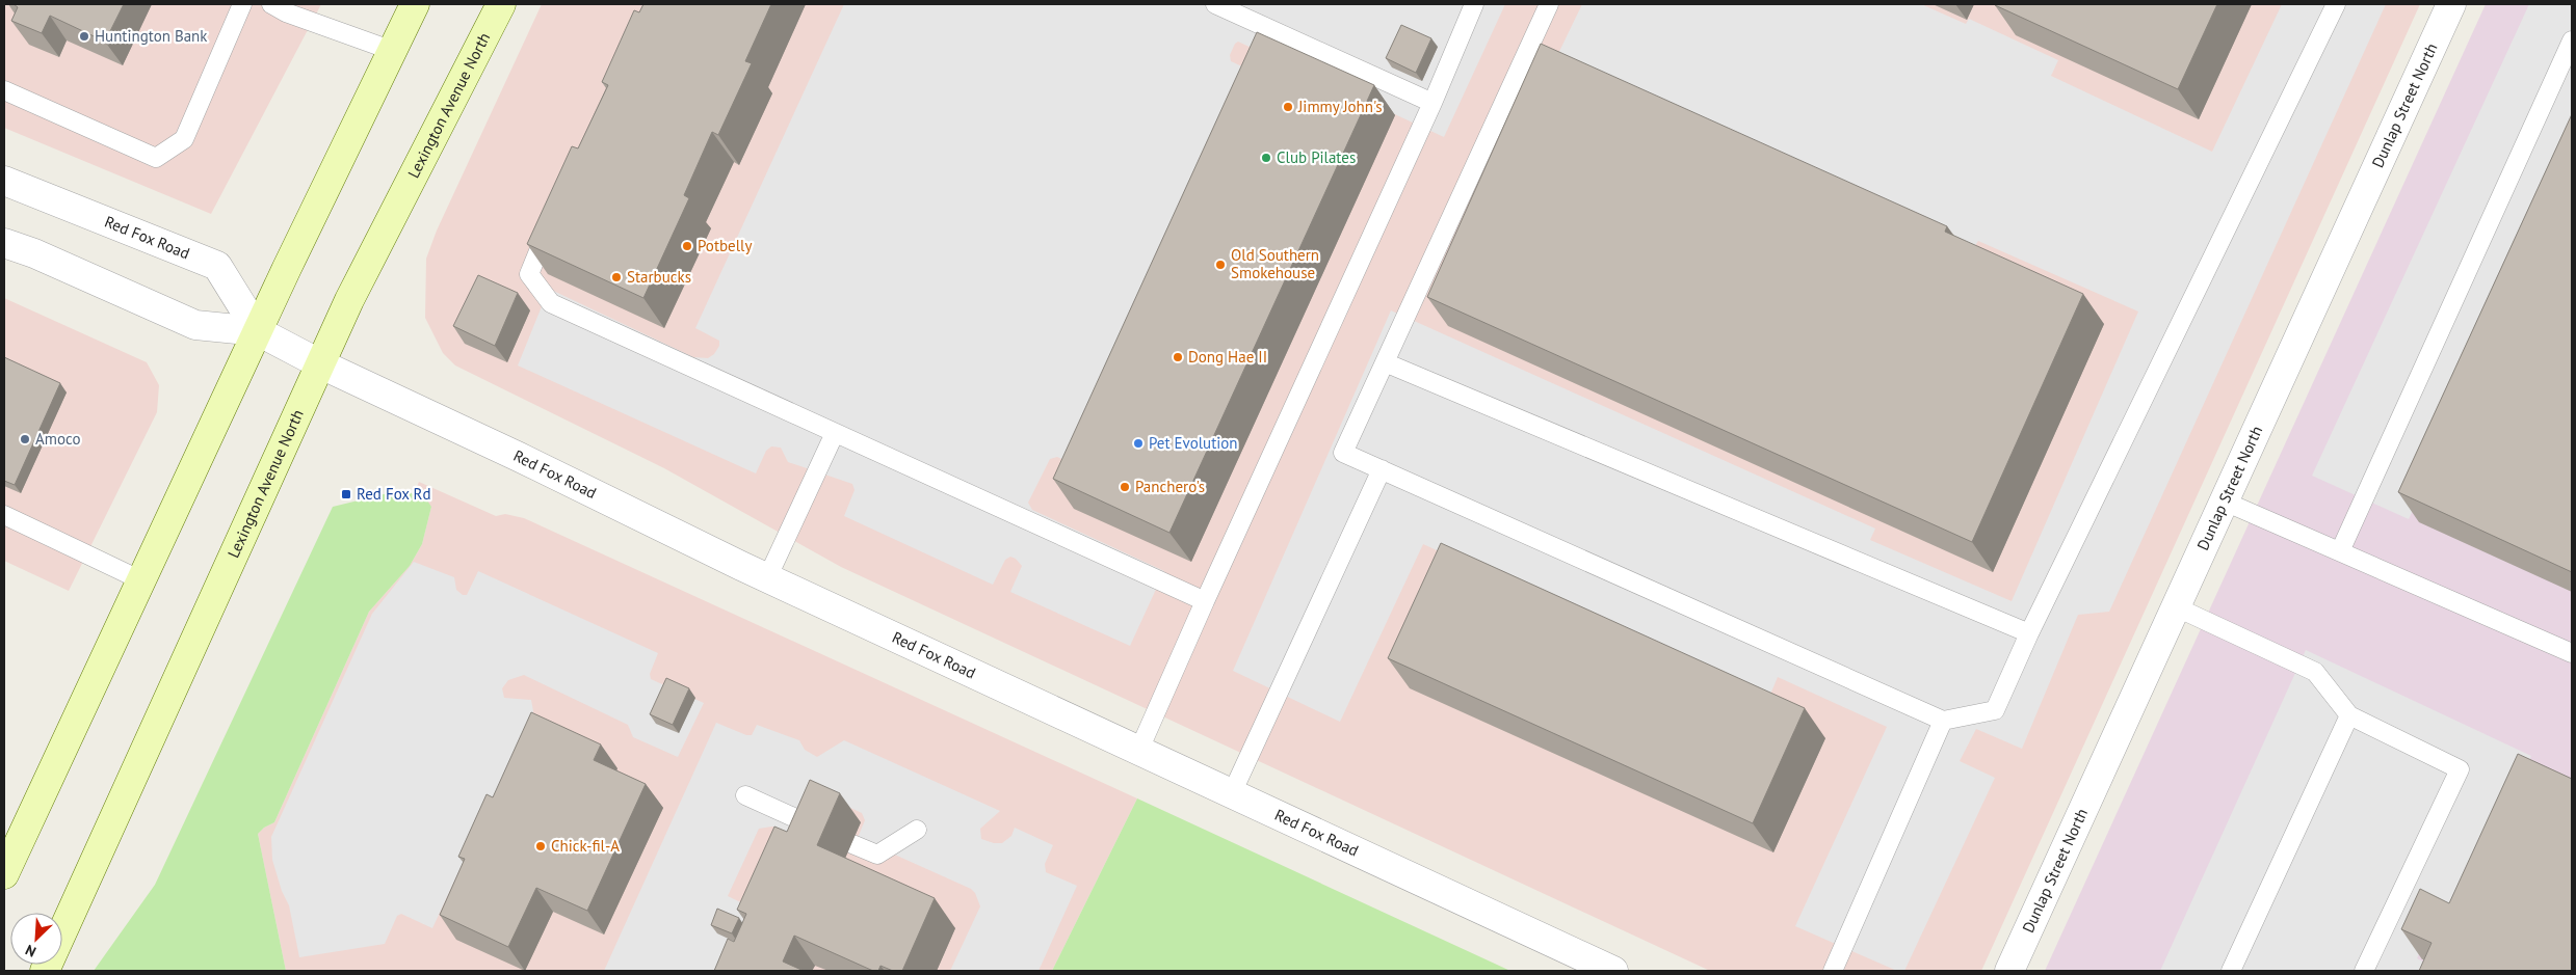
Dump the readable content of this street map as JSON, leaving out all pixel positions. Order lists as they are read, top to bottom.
{
  "streets": {
    "main road": ["Lexington Avenue North"],
    "street": ["Dunlap Street North", "Red Fox Road"]
  },
  "crossings": [
    ["Lexington Avenue North", "Red Fox Road"]
  ],
  "places": {
    "other": [
      "Huntington Bank",
      "Jimmy John's",
      "Club Pilates",
      "Potbelly",
      "Old Southern Smokehouse",
      "Starbucks",
      "Dong Hae II",
      "Amoco",
      "Pet Evolution",
      "Panchero's",
      "Chick-fil-A"
    ],
    "transit": ["Red Fox Rd"]
  },
  "north": "bottom left"
}
